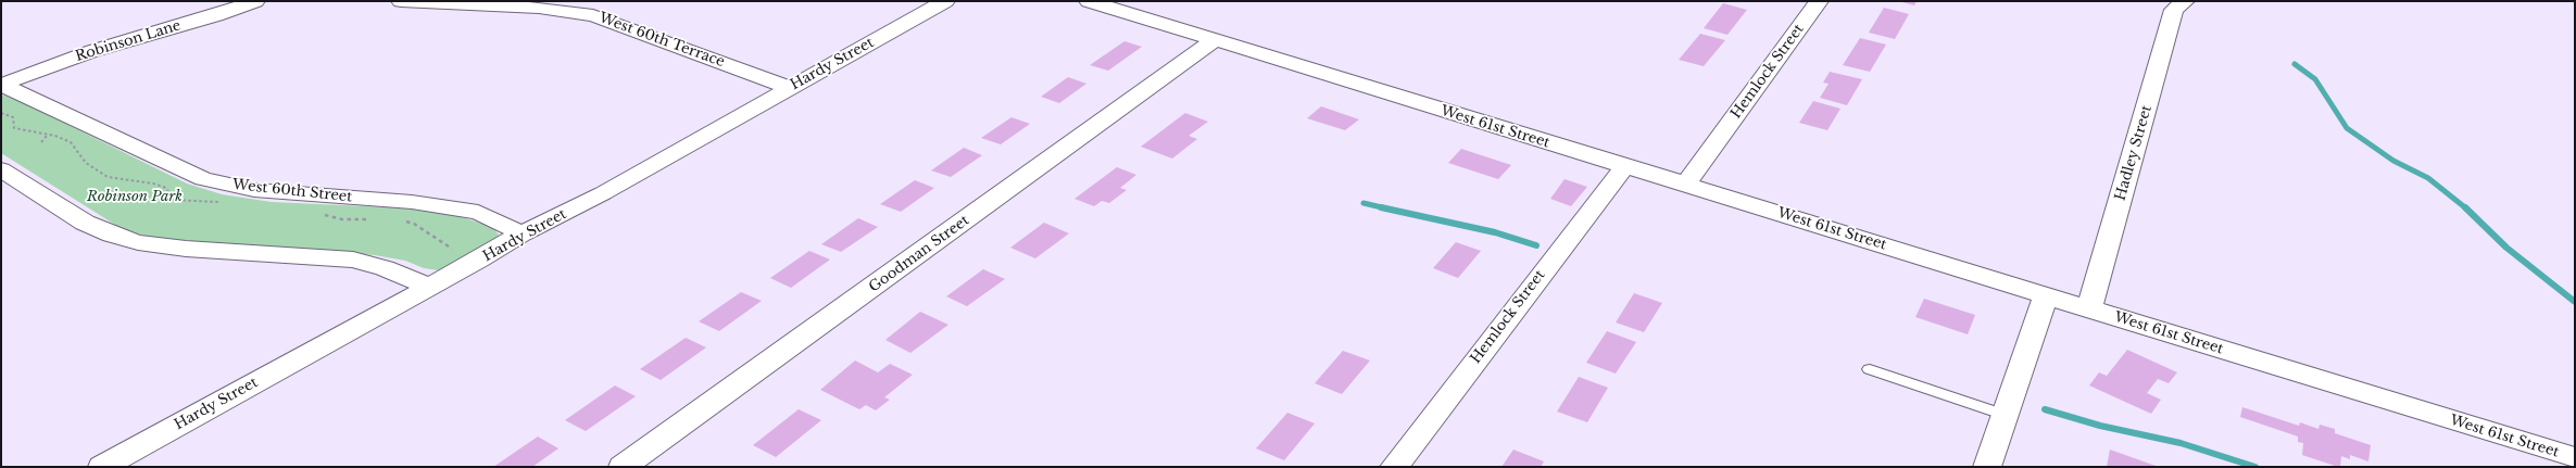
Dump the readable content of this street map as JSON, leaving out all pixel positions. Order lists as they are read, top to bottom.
{
  "streets": {
    "street": [
      "West 60th Terrace",
      "Robinson Lane",
      "Hardy Street",
      "Hemlock Street",
      "West 61st Street",
      "Hadley Street",
      "West 60th Street",
      "Goodman Street"
    ]
  },
  "crossings": [
    ["West 60th Terrace", "Hardy Street"],
    ["Robinson Lane", "West 60th Street"],
    ["Hardy Street", "West 60th Street"],
    ["Hemlock Street", "West 61st Street"],
    ["West 61st Street", "Hadley Street"],
    ["West 61st Street", "Goodman Street"]
  ],
  "parks": ["Robinson Park"]
}
